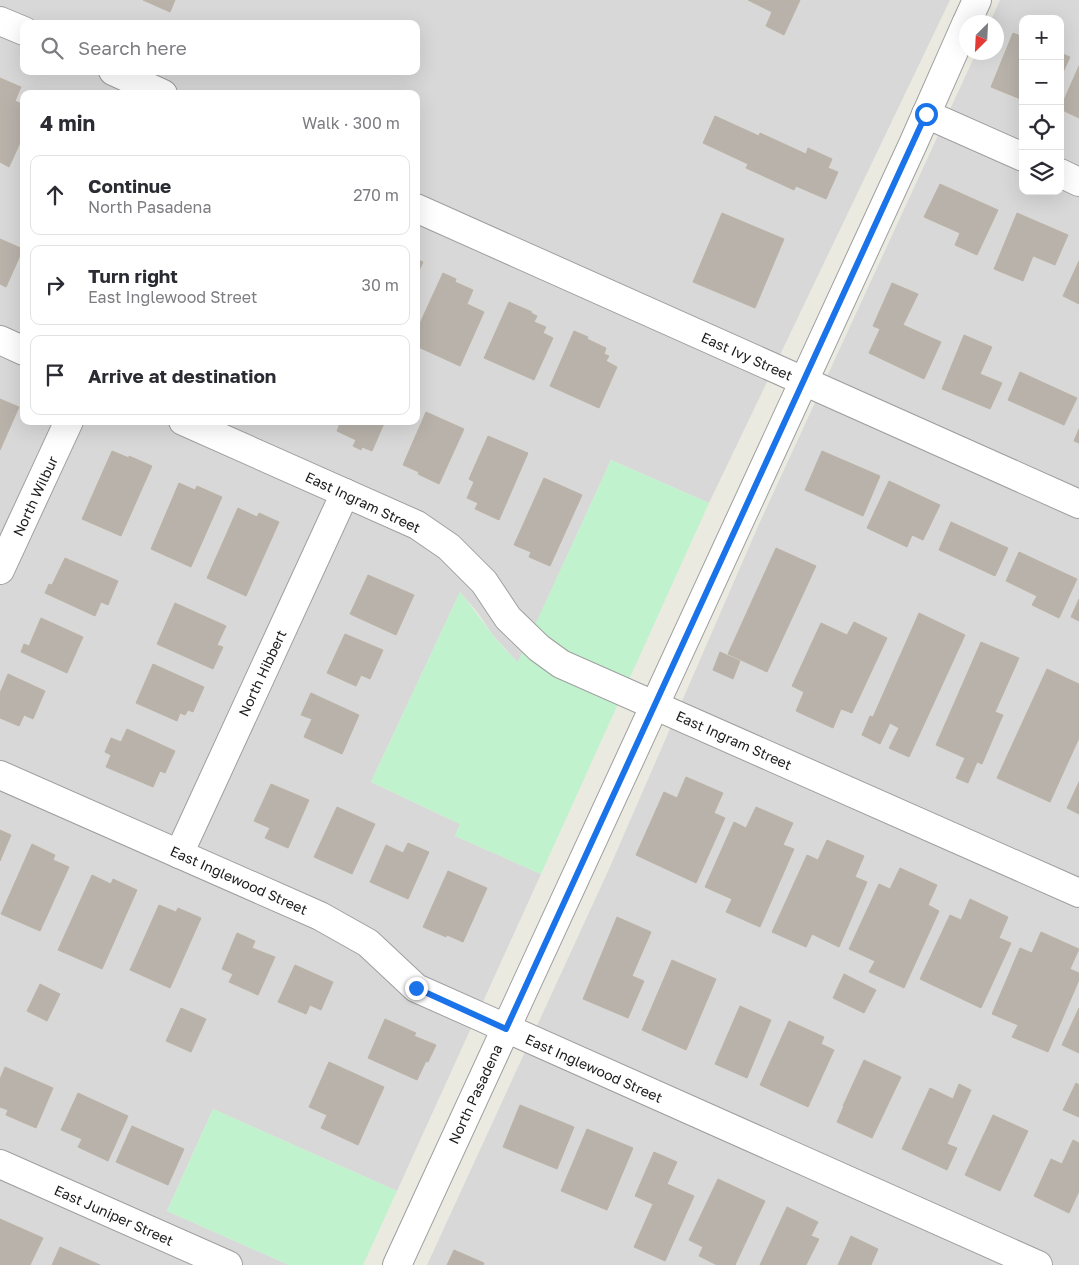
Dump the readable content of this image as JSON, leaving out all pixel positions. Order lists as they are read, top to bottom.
{
  "streets": {
    "street": [
      "East Ivy Street",
      "North Wilbur",
      "East Ingram Street",
      "North Hibbert",
      "East Inglewood Street",
      "North Pasadena",
      "East Juniper Street"
    ]
  },
  "crossings": [
    ["East Ivy Street", "North Pasadena"],
    ["East Ingram Street", "North Hibbert"],
    ["East Ingram Street", "North Pasadena"],
    ["North Hibbert", "East Inglewood Street"],
    ["East Inglewood Street", "North Pasadena"]
  ],
  "north": "bottom left",
  "page": {
    "map_buttons": ["+", "−"],
    "search": "Search here",
    "heading": ["4 min", "Walk · 300 m"],
    "list": [
      ["Continue", "North Pasadena", "270 m"],
      ["Turn right", "East Inglewood Street", "30 m"],
      "Arrive at destination"
    ]
  }
}
